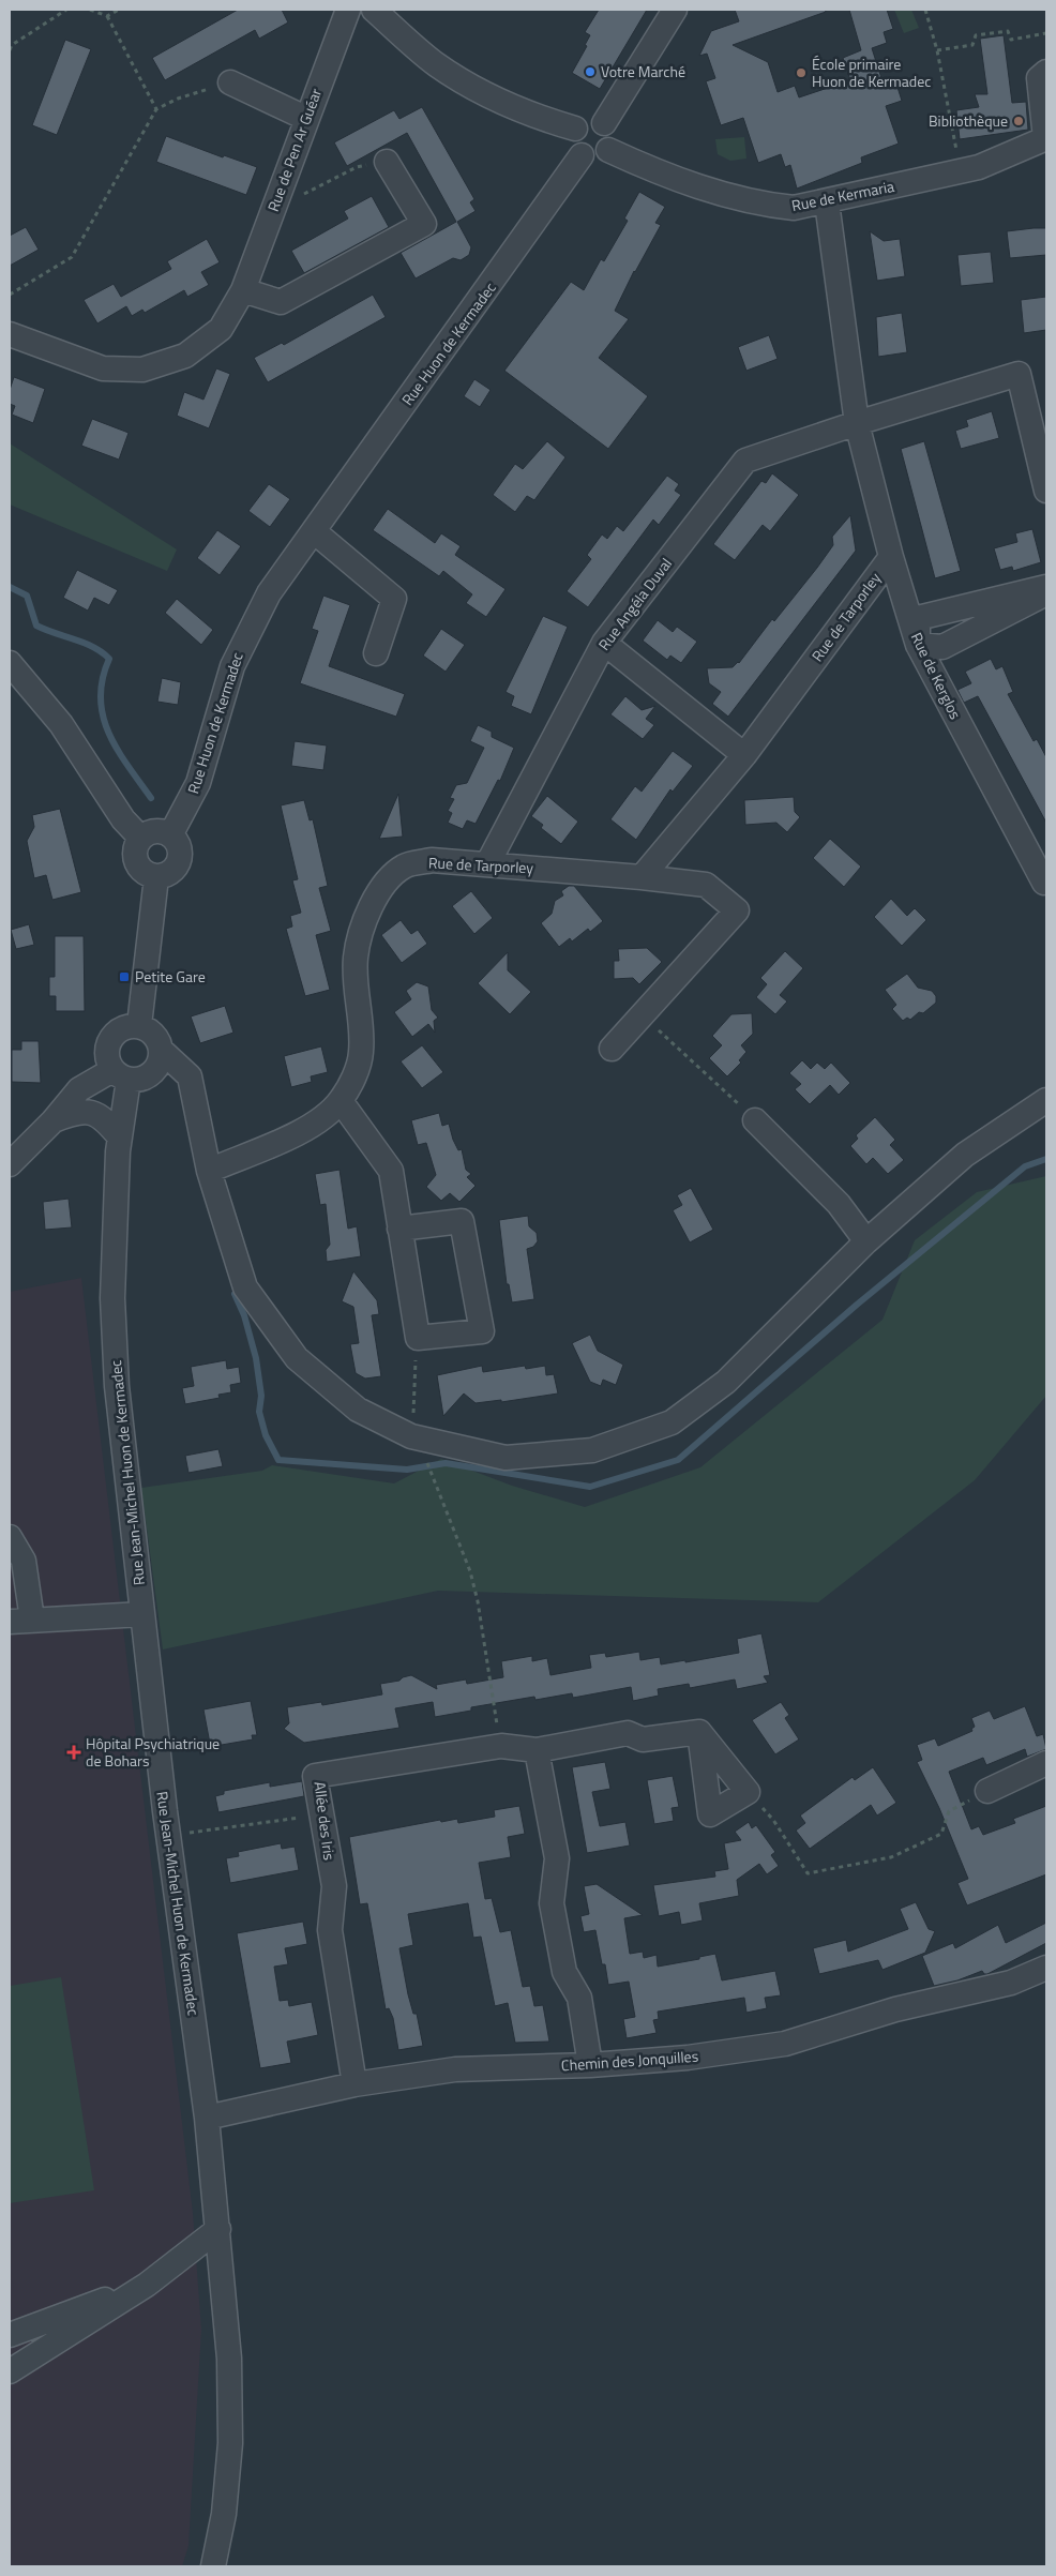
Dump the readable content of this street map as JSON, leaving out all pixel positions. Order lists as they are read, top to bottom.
{
  "streets": {
    "street": [
      "Rue de Pen Ar Guéar",
      "Rue de Kermaria",
      "Rue Huon de Kermadec",
      "Rue Angéla Duval",
      "Rue de Tarporley",
      "Rue de Kerglos",
      "Rue Jean-Michel Huon de Kermadec",
      "Allée des Iris",
      "Chemin des Jonquilles"
    ]
  },
  "crossings": [
    ["Rue de Kermaria", "Rue Huon de Kermadec"],
    ["Rue de Kermaria", "Rue de Kerglos"],
    ["Rue Angéla Duval", "Rue de Tarporley"],
    ["Rue Angéla Duval", "Rue de Kerglos"],
    ["Rue de Tarporley", "Rue de Kerglos"],
    ["Rue Jean-Michel Huon de Kermadec", "Chemin des Jonquilles"],
    ["Allée des Iris", "Chemin des Jonquilles"]
  ],
  "places": {
    "other": ["Votre Marché", "École primaire Huon de Kermadec", "Bibliothèque"],
    "transit": ["Petite Gare"],
    "health": ["Hôpital Psychiatrique de Bohars"]
  }
}
